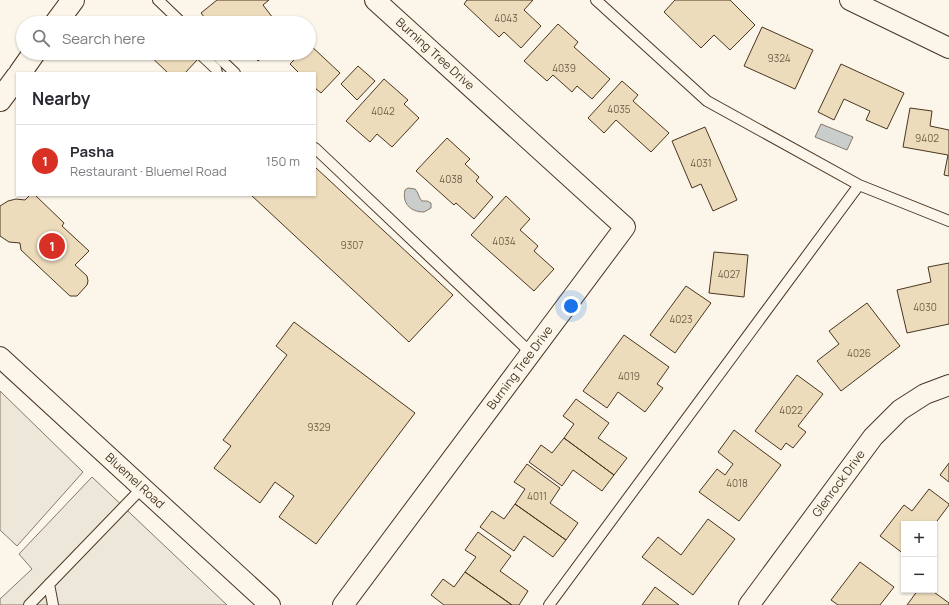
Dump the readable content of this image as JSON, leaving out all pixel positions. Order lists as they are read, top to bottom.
{
  "streets": {
    "street": ["Burning Tree Drive", "Bluemel Road", "Glenrock Drive"]
  },
  "house_numbers": [
    "4043",
    "9324",
    "4039",
    "4035",
    "4042",
    "9402",
    "4031",
    "4038",
    "4034",
    "9307",
    "4027",
    "4030",
    "4023",
    "4026",
    "4019",
    "4022",
    "9329",
    "4018",
    "4011"
  ],
  "page": {
    "search": "Search here",
    "heading": "Nearby",
    "list": [
      {
        "mark": "1",
        "name": "Pasha",
        "note": "Restaurant · Bluemel Road",
        "value": "150 m"
      }
    ],
    "pins": "1",
    "map_buttons": ["+", "−"]
  }
}
